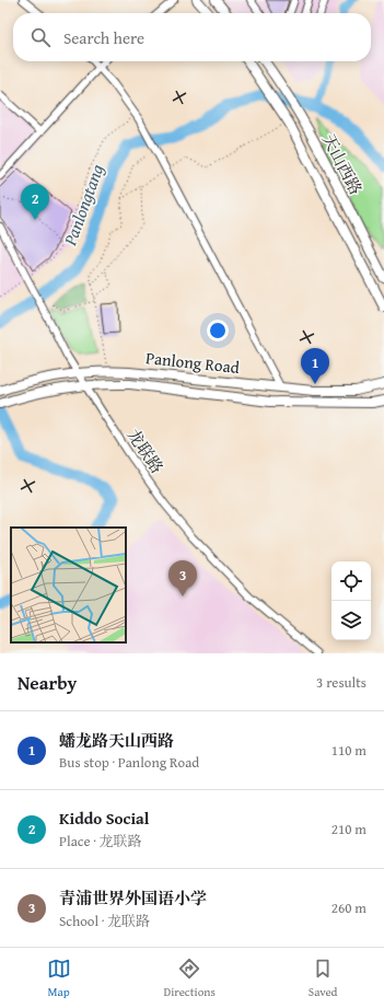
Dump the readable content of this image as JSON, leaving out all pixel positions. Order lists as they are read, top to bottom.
{
  "streets": {
    "main road": ["天山西路", "Panlong Road"],
    "street": ["龙联路"]
  },
  "crossings": [
    ["Panlong Road", "龙联路"]
  ],
  "water": ["Panlongtang"],
  "page": {
    "search": "Search here",
    "pins": ["2", "1", "3"],
    "heading": ["Nearby", "3 results"],
    "list": [
      {
        "mark": "1",
        "name": "蟠龙路天山西路",
        "note": "Bus stop · Panlong Road",
        "value": "110 m"
      },
      {
        "mark": "2",
        "name": "Kiddo Social",
        "note": "Place · 龙联路",
        "value": "210 m"
      },
      {
        "mark": "3",
        "name": "青浦世界外国语小学",
        "note": "School · 龙联路",
        "value": "260 m"
      }
    ],
    "nav": ["Map", "Directions", "Saved"]
  }
}
